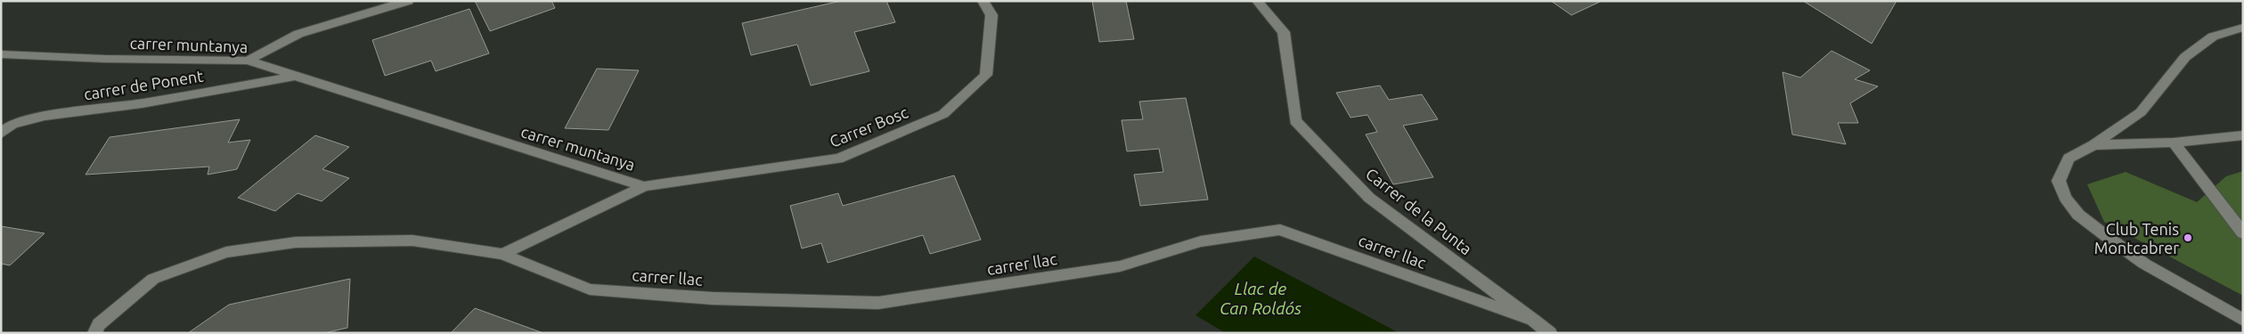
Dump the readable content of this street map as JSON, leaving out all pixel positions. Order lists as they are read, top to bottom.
{
  "streets": {
    "street": [
      "carrer muntanya",
      "carrer de Ponent",
      "Carrer Bosc",
      "Carrer de la Punta",
      "carrer llac"
    ]
  },
  "crossings": [
    ["carrer muntanya", "carrer de Ponent"],
    ["carrer muntanya", "Carrer Bosc"],
    ["carrer muntanya", "carrer llac"],
    ["Carrer de la Punta", "carrer llac"]
  ],
  "water": ["Llac de Can Roldós"],
  "places": ["Club Tenis Montcabrer"]
}
